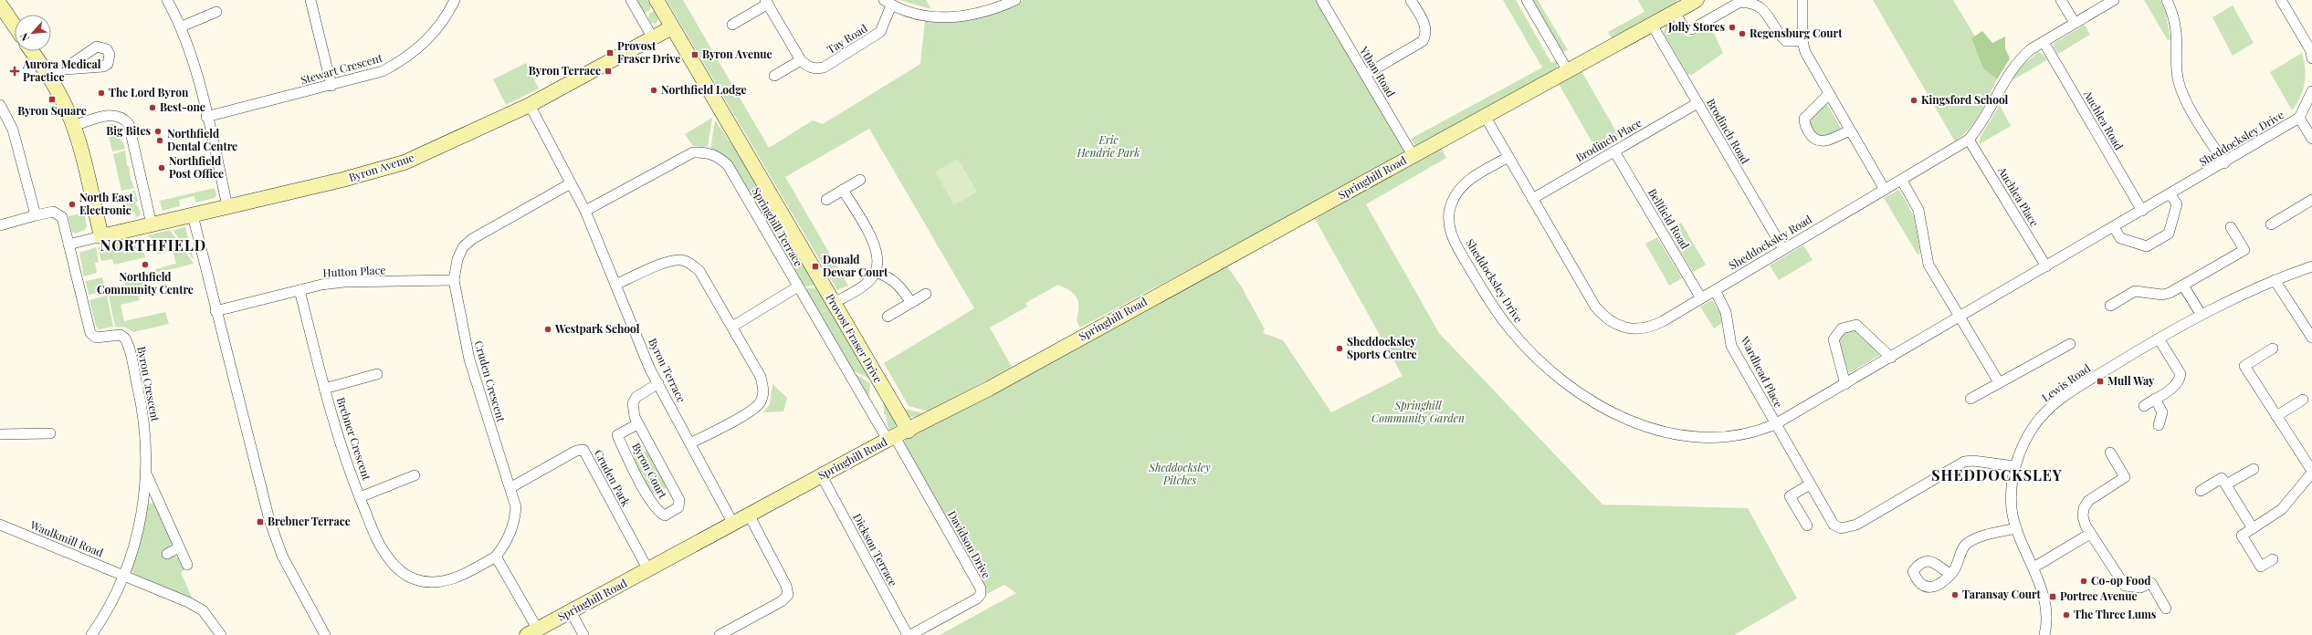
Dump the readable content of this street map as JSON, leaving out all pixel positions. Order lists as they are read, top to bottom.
{
  "streets": {
    "street": [
      "Tay Road",
      "Stewart Crescent",
      "Ythan Road",
      "Auchlea Road",
      "Brodinch Road",
      "Sheddocksley Drive",
      "Brodinch Place",
      "Byron Avenue",
      "Springhill Road",
      "Auchlea Place",
      "Bellfield Road",
      "Springhill Terrace",
      "Sheddocksley Road",
      "Hutton Place",
      "Provost Fraser Drive",
      "Byron Terrace",
      "Wardhead Place",
      "Cruden Crescent",
      "Lewis Road",
      "Byron Crescent",
      "Brebner Crescent",
      "Byron Court",
      "Cruden Park",
      "Waulkmill Road",
      "Davidson Drive",
      "Dickson Terrace"
    ]
  },
  "crossings": [
    ["Ythan Road", "Springhill Road"],
    ["Auchlea Road", "Sheddocksley Drive"],
    ["Auchlea Road", "Sheddocksley Road"],
    ["Brodinch Road", "Brodinch Place"],
    ["Brodinch Road", "Springhill Road"],
    ["Brodinch Road", "Sheddocksley Road"],
    ["Sheddocksley Drive", "Auchlea Place"],
    ["Sheddocksley Drive", "Sheddocksley Road"],
    ["Sheddocksley Drive", "Wardhead Place"],
    ["Brodinch Place", "Bellfield Road"],
    ["Brodinch Place", "Sheddocksley Road"],
    ["Byron Avenue", "Provost Fraser Drive"],
    ["Byron Avenue", "Byron Terrace"],
    ["Byron Avenue", "Byron Crescent"],
    ["Springhill Road", "Springhill Terrace"],
    ["Springhill Road", "Sheddocksley Road"],
    ["Springhill Road", "Provost Fraser Drive"],
    ["Springhill Road", "Byron Terrace"],
    ["Springhill Road", "Cruden Park"],
    ["Springhill Road", "Davidson Drive"],
    ["Springhill Road", "Dickson Terrace"],
    ["Auchlea Place", "Sheddocksley Road"],
    ["Bellfield Road", "Sheddocksley Road"],
    ["Springhill Terrace", "Byron Terrace"],
    ["Springhill Terrace", "Davidson Drive"],
    ["Sheddocksley Road", "Wardhead Place"],
    ["Hutton Place", "Cruden Crescent"],
    ["Hutton Place", "Brebner Crescent"],
    ["Byron Terrace", "Cruden Crescent"],
    ["Byron Terrace", "Byron Court"],
    ["Wardhead Place", "Lewis Road"],
    ["Cruden Crescent", "Brebner Crescent"],
    ["Cruden Crescent", "Cruden Park"],
    ["Byron Crescent", "Waulkmill Road"]
  ],
  "districts": ["NORTHFIELD", "SHEDDOCKSLEY"],
  "parks": ["Eric Hendrie Park", "Springhill Community Garden", "Sheddocksley Pitches"],
  "places": {
    "other": [
      "Jolly Stores",
      "Regensburg Court",
      "Northfield Lodge",
      "The Lord Byron",
      "Kingsford School",
      "Best-one",
      "Big Bites",
      "Northfield Dental Centre",
      "Northfield Post Office",
      "North East Electronic",
      "Northfield Community Centre",
      "Westpark School",
      "Sheddocksley Sports Centre",
      "Co-op Food",
      "Taransay Court",
      "The Three Lums"
    ],
    "transit": [
      "Provost Fraser Drive",
      "Byron Avenue",
      "Byron Terrace",
      "Byron Square",
      "Donald Dewar Court",
      "Mull Way",
      "Brebner Terrace",
      "Portree Avenue"
    ],
    "health": ["Aurora Medical Practice"]
  },
  "north": "bottom left"
}
